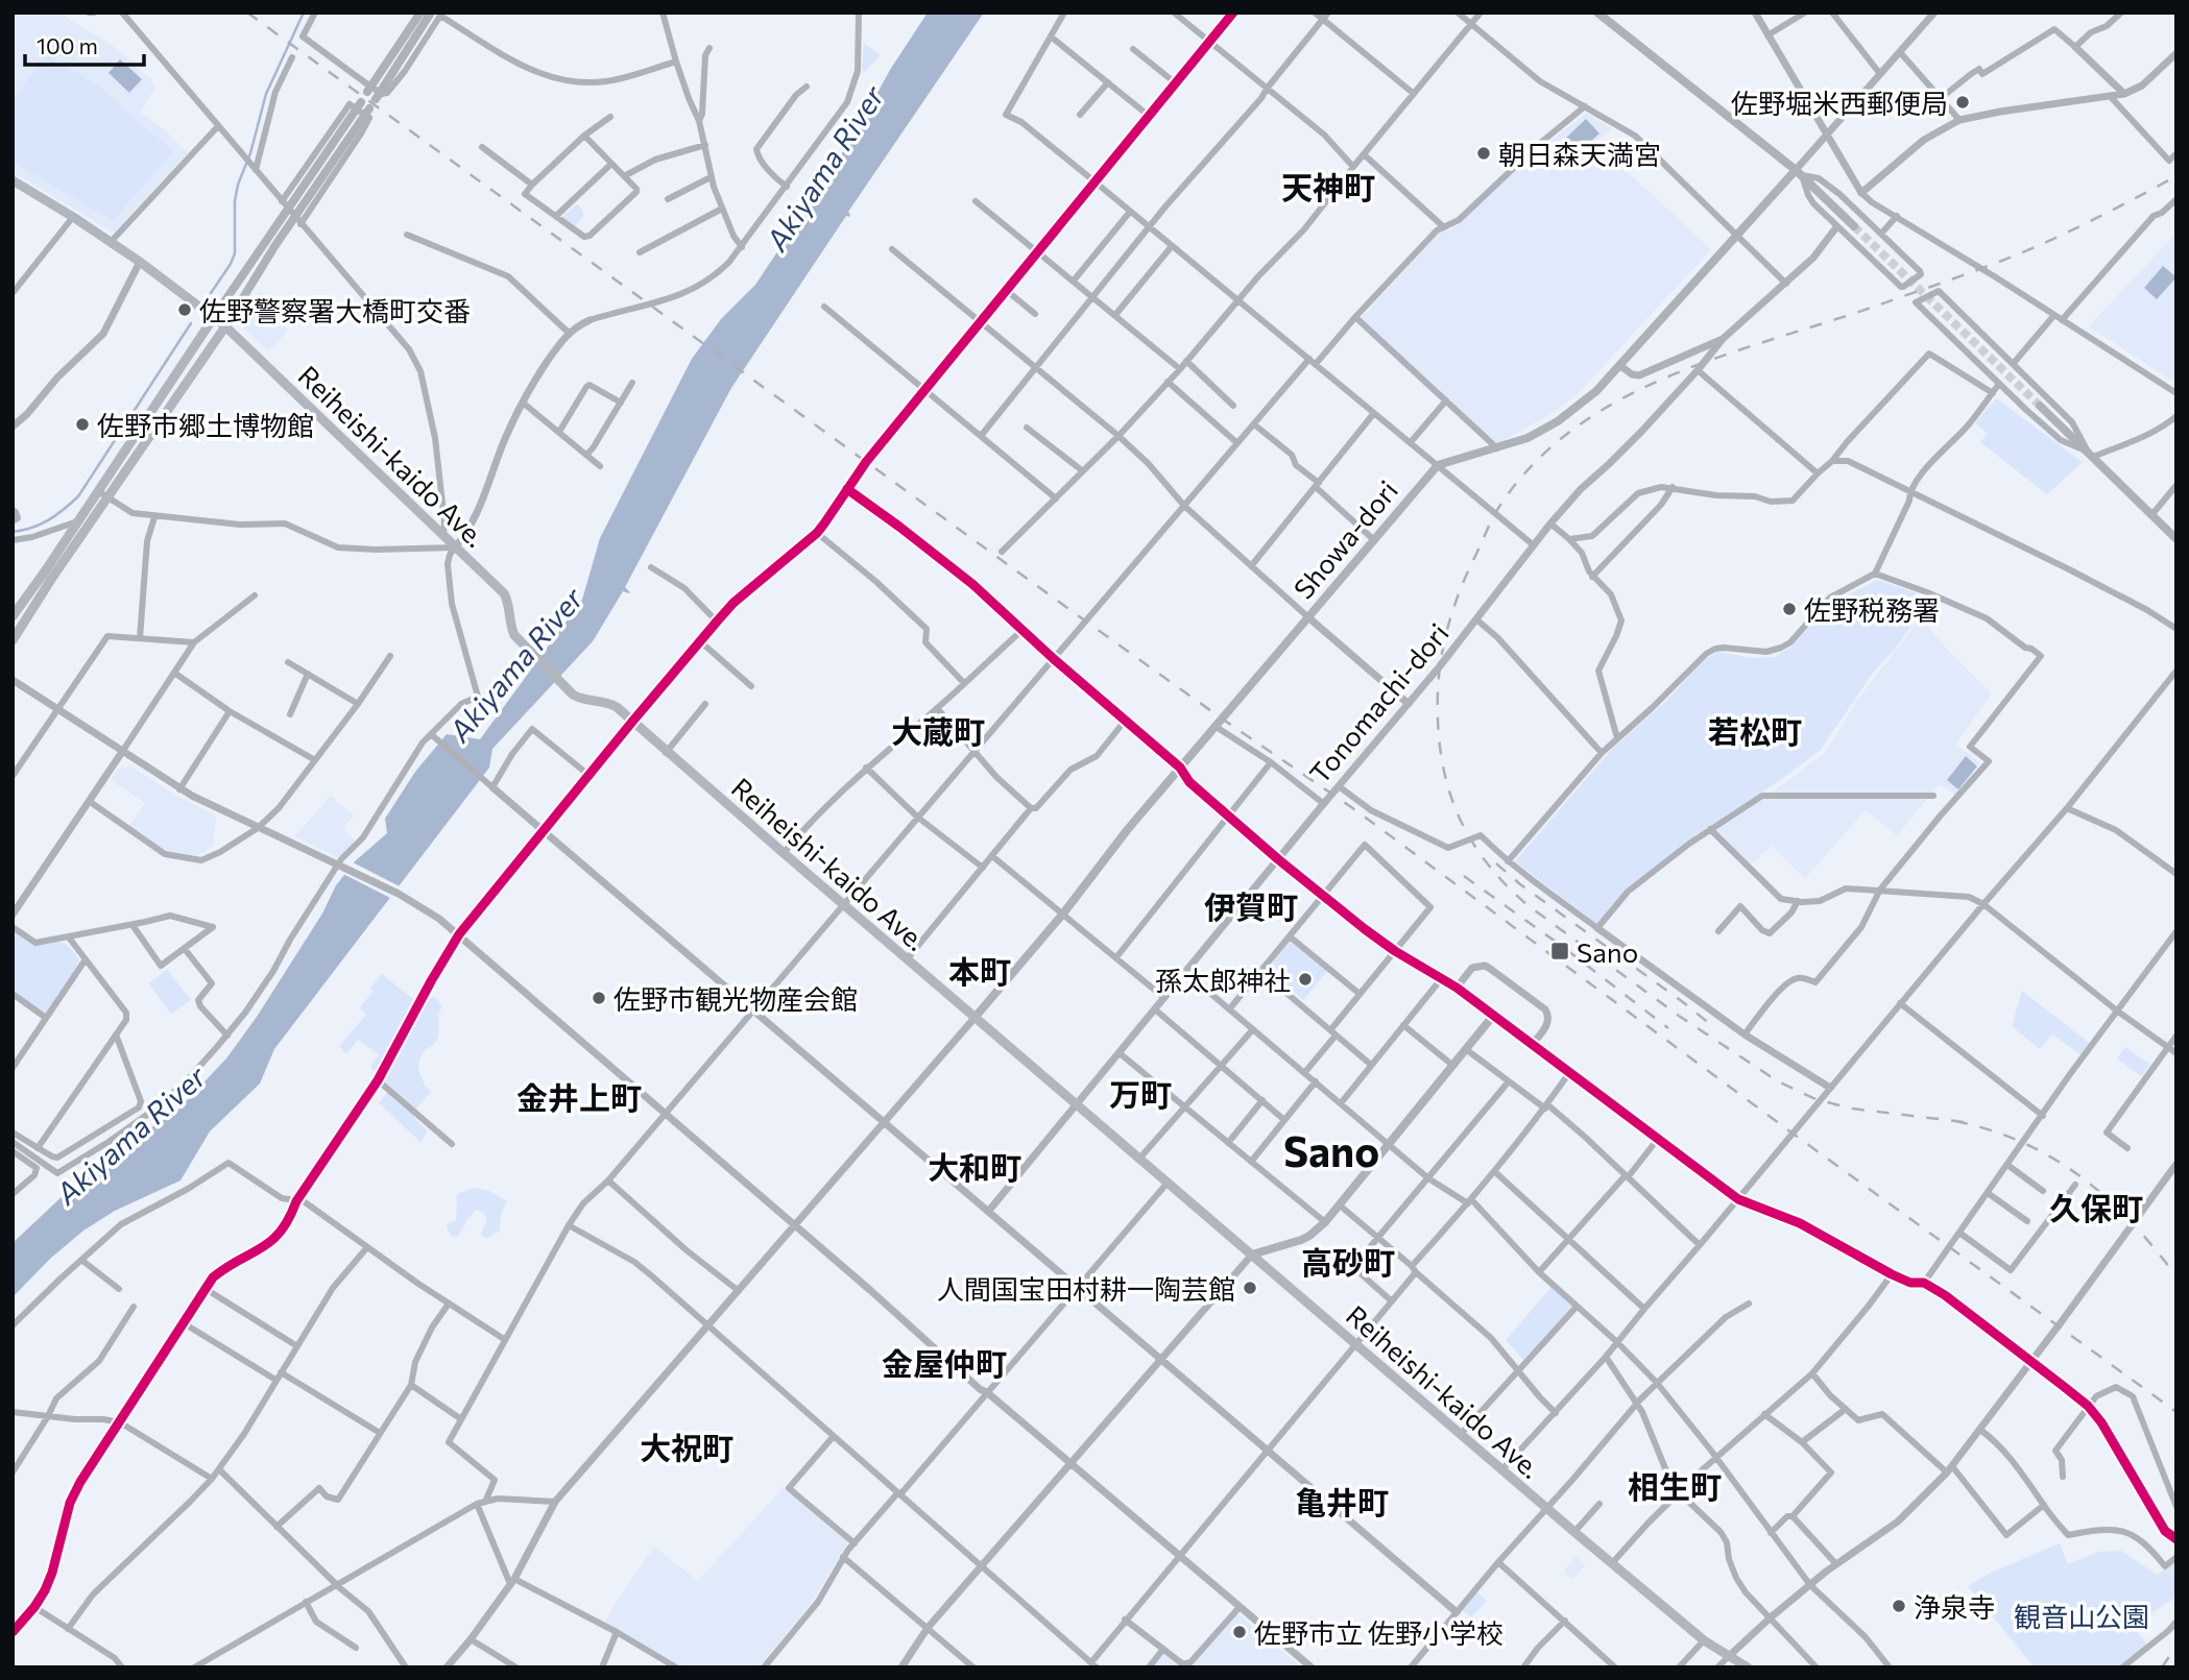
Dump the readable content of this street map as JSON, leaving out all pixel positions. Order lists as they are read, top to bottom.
{
  "streets": {
    "main road": ["Reiheishi-kaido Ave.", "Showa-dori"],
    "street": ["Tonomachi-dori"]
  },
  "crossings": [
    ["Reiheishi-kaido Ave.", "Showa-dori"],
    ["Reiheishi-kaido Ave.", "Tonomachi-dori"]
  ],
  "districts": [
    "天神町",
    "大蔵町",
    "若松町",
    "伊賀町",
    "本町",
    "万町",
    "金井上町",
    "Sano",
    "大和町",
    "久保町",
    "高砂町",
    "金屋仲町",
    "大祝町",
    "相生町",
    "亀井町"
  ],
  "water": ["Akiyama River"],
  "parks": ["観音山公園"],
  "places": {
    "other": [
      "佐野堀米西郵便局",
      "朝日森天満宮",
      "佐野警察署大橋町交番",
      "佐野市郷土博物館",
      "佐野税務署",
      "孫太郎神社",
      "佐野市観光物産会館",
      "人間国宝田村耕一陶芸館",
      "浄泉寺",
      "佐野市立 佐野小学校"
    ],
    "transit": ["Sano"]
  },
  "scale_bar": "100 m"
}
